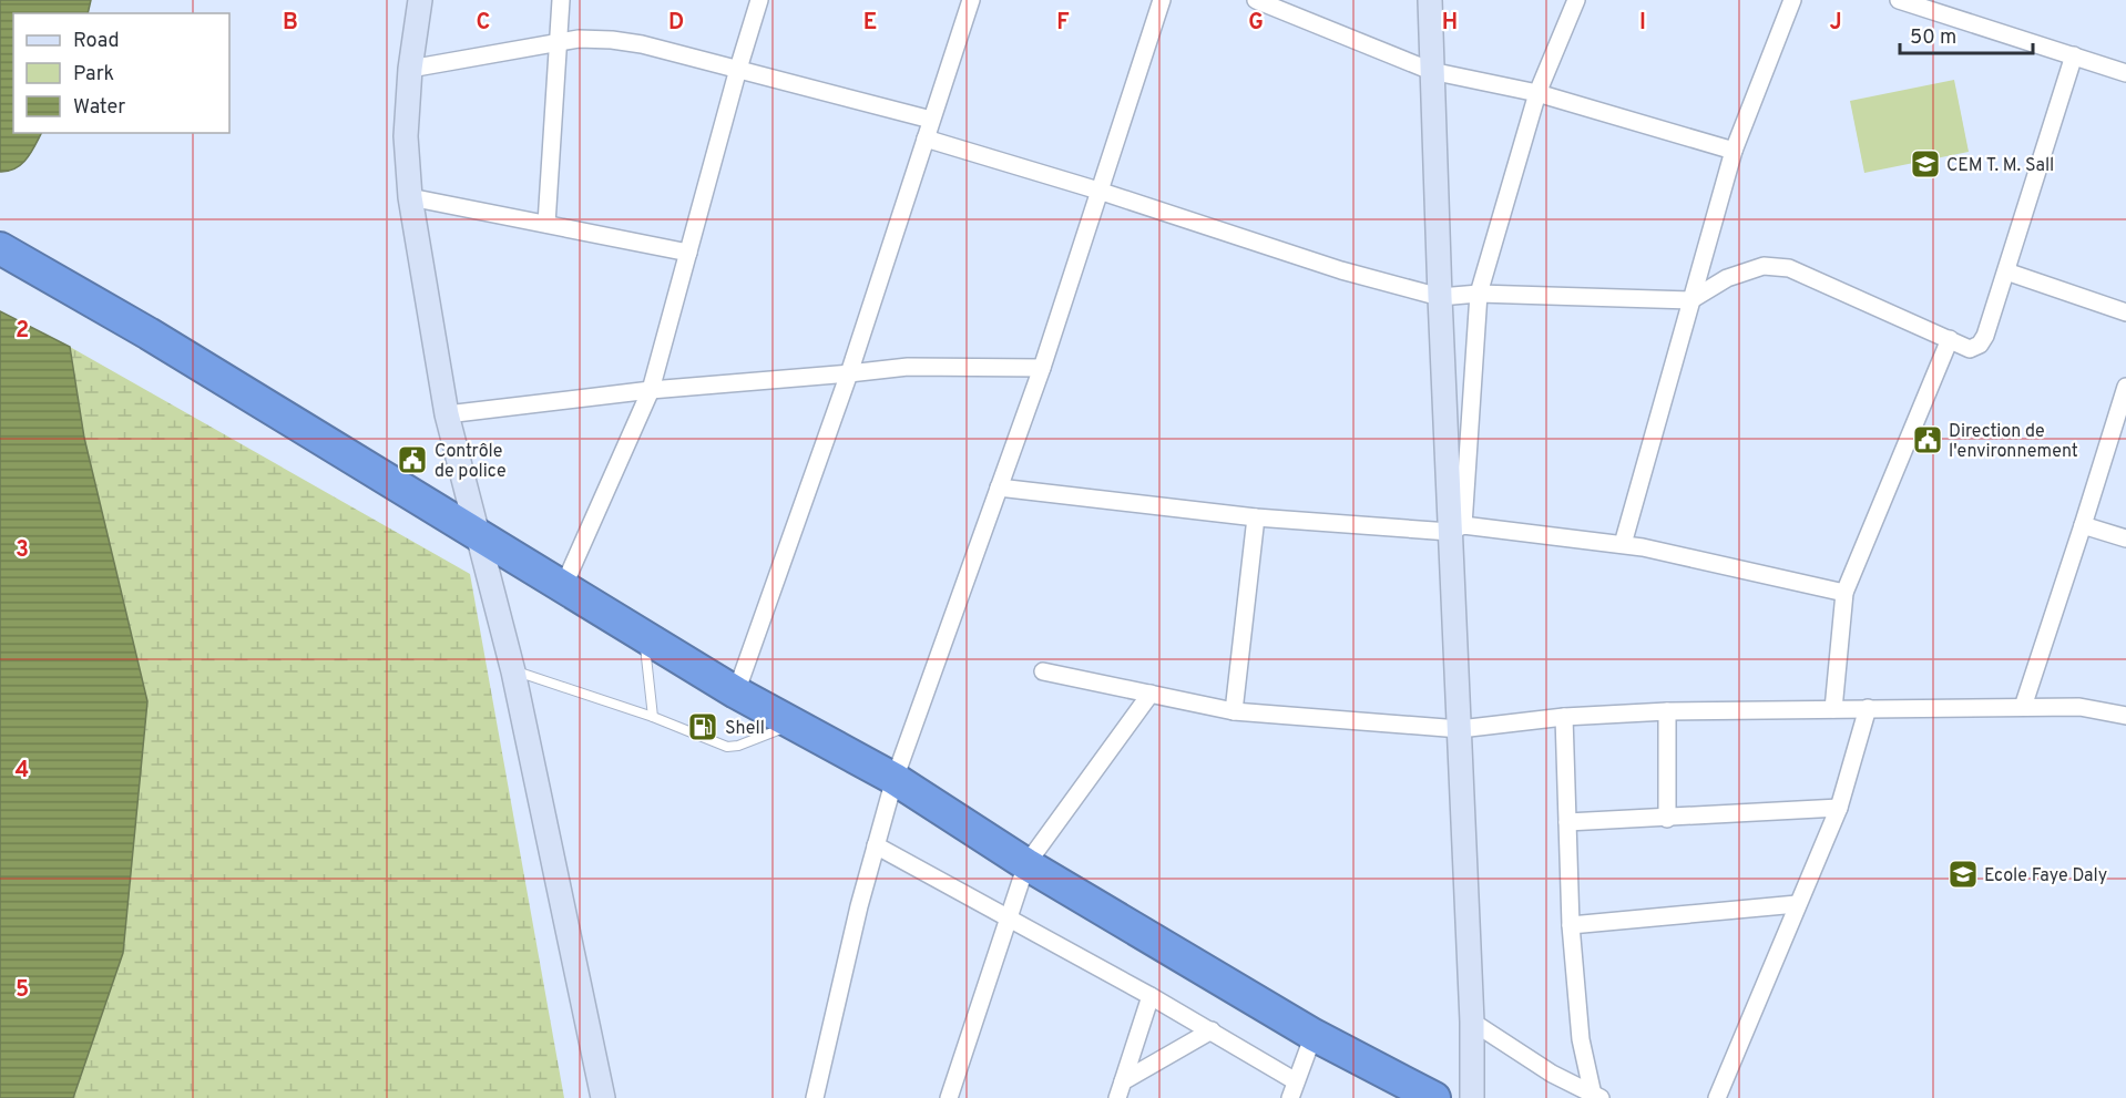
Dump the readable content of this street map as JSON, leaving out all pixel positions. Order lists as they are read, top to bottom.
{
  "places": {
    "school or university": ["CEM T. M. Sall", "Ecole Faye Daly"],
    "public building": ["Direction de l'environnement", "Contrôle de police"],
    "fuel station": ["Shell"]
  },
  "legend": ["Road", "Park", "Water"],
  "scale_bar": "50 m",
  "grid": {
    "columns": [
      "B",
      "C",
      "D",
      "E",
      "F",
      "G",
      "H",
      "I",
      "J"
    ],
    "rows": [
      "2",
      "3",
      "4",
      "5"
    ]
  }
}
